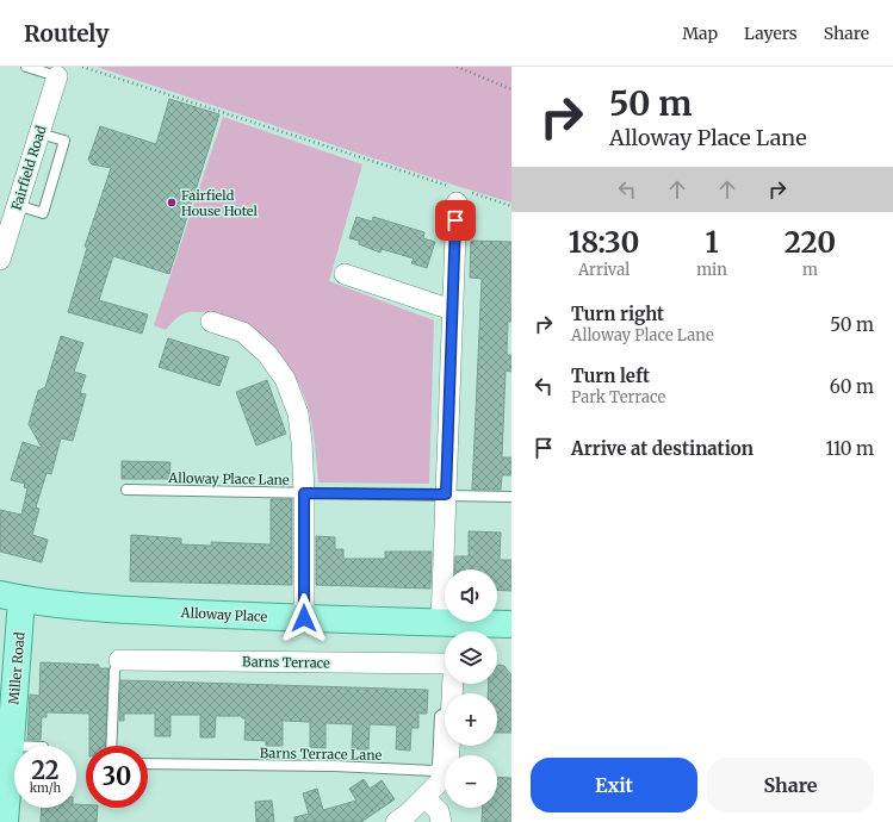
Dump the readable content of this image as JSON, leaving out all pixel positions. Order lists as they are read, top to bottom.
{
  "streets": {
    "main road": ["Alloway Place", "Miller Road"],
    "street": ["Fairfield Road", "Barns Terrace"],
    "lane": ["Alloway Place Lane", "Barns Terrace Lane"]
  },
  "crossings": [
    ["Alloway Place", "Miller Road"]
  ],
  "places": ["Fairfield House Hotel"],
  "page": {
    "header": "Routely",
    "nav": ["Map", "Layers", "Share"],
    "turn": ["50 m", "Alloway Place Lane"],
    "eta": [
      "18:30",
      "Arrival",
      "1",
      "min",
      "220",
      "m"
    ],
    "list": [
      {
        "name": "Turn right",
        "note": "Alloway Place Lane",
        "value": "50 m"
      },
      {
        "name": "Turn left",
        "note": "Park Terrace",
        "value": "60 m"
      },
      {
        "name": "Arrive at destination",
        "value": "110 m"
      }
    ],
    "map_buttons": ["+", "−"],
    "speed": "22 km/h",
    "limit": "30",
    "buttons": ["Exit", "Share"]
  }
}
